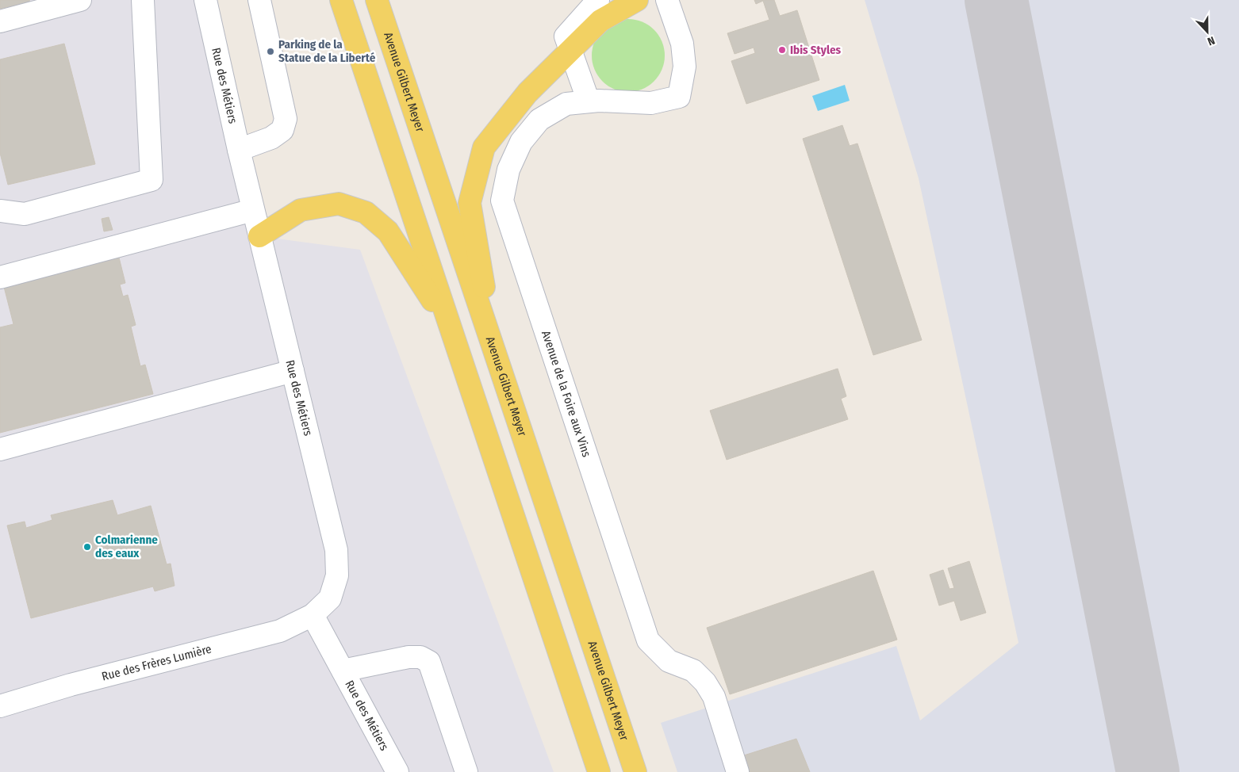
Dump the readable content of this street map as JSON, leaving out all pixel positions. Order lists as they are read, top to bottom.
{
  "streets": {
    "main road": ["Avenue Gilbert Meyer"],
    "street": ["Rue des Métiers", "Avenue de la Foire aux Vins", "Rue des Frères Lumière"]
  },
  "crossings": [
    ["Rue des Métiers", "Rue des Frères Lumière"]
  ],
  "places": ["Ibis Styles", "Parking de la Statue de la Liberté", "Colmarienne des eaux"],
  "north": "bottom"
}
